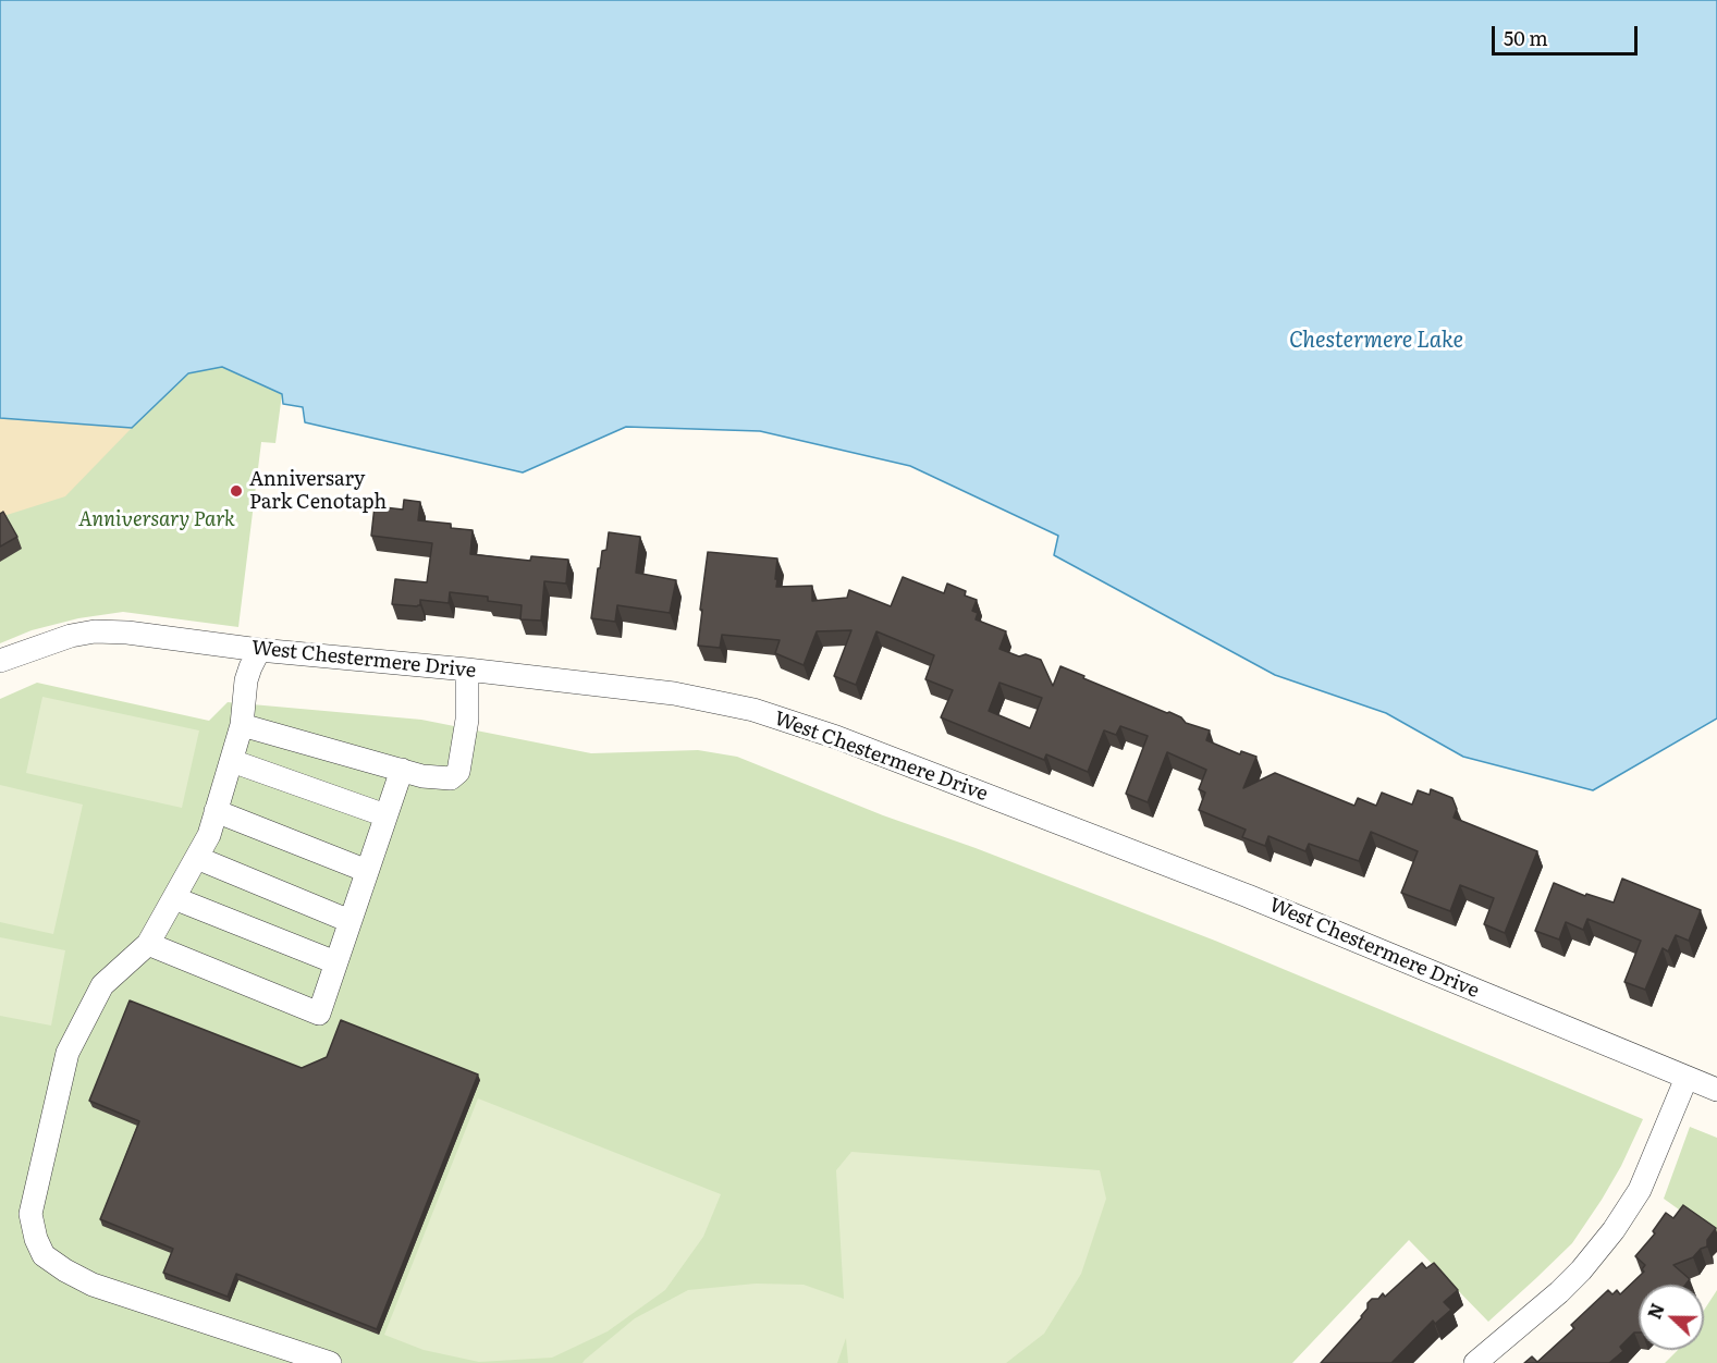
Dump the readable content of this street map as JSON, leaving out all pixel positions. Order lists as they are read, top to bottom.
{
  "streets": {
    "street": ["West Chestermere Drive"]
  },
  "water": ["Chestermere Lake"],
  "parks": ["Anniversary Park"],
  "places": ["Anniversary Park Cenotaph"],
  "scale_bar": "50 m",
  "north": "left"
}
